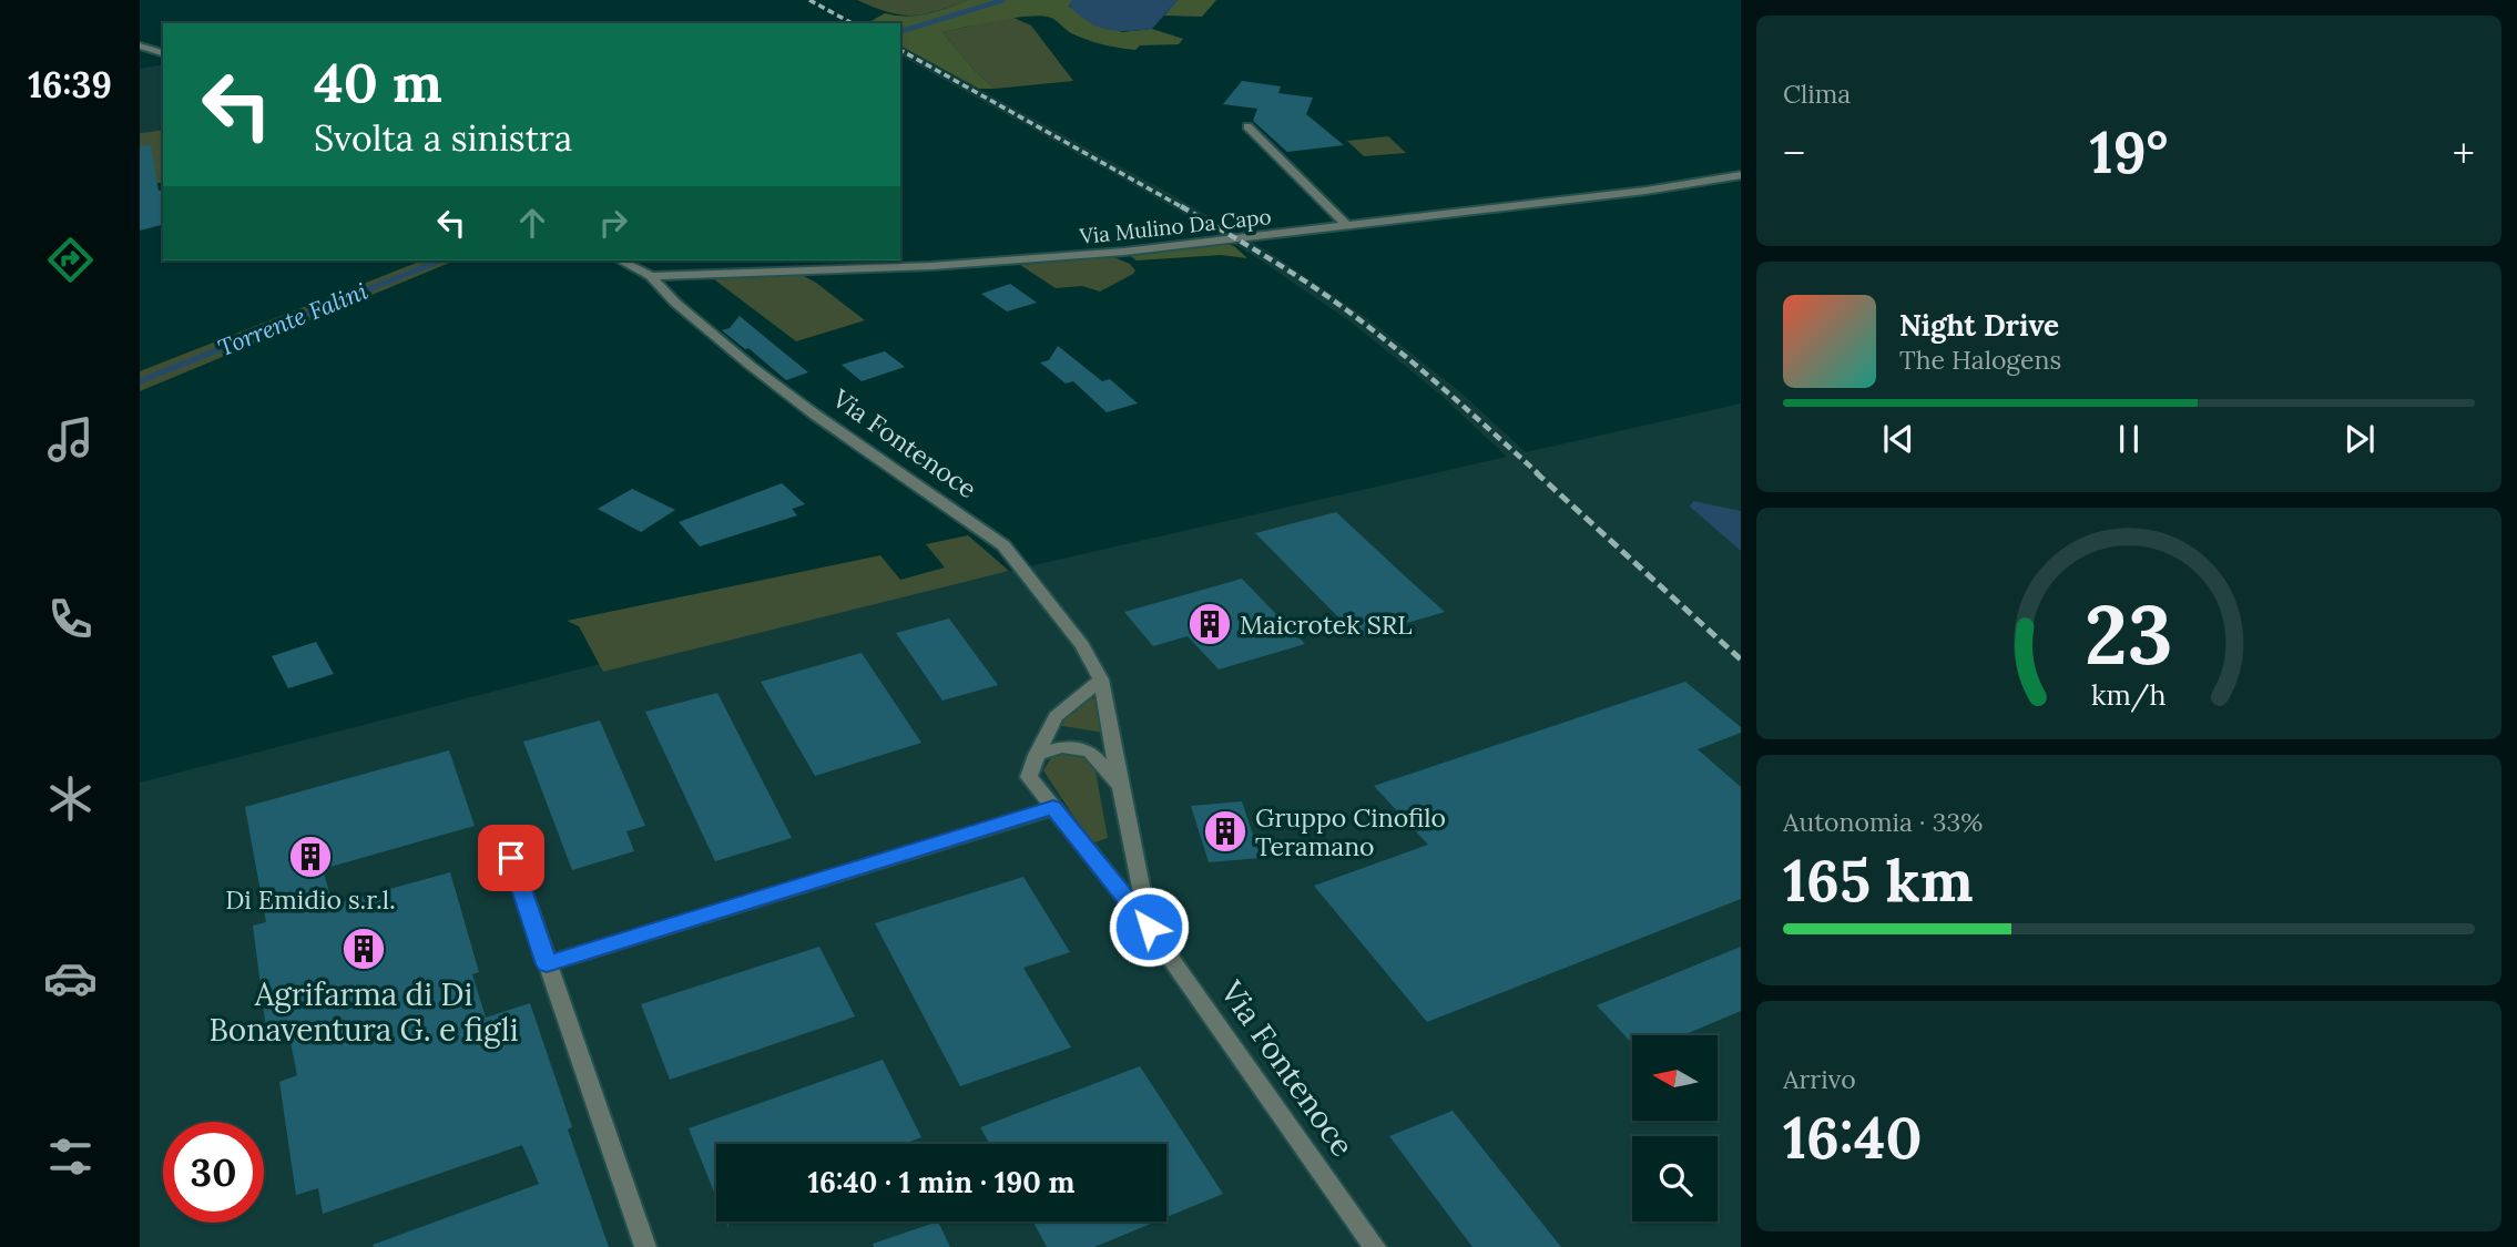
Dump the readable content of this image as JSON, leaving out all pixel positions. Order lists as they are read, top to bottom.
{
  "streets": {
    "street": ["Via Mulino Da Capo", "Via Fontenoce"]
  },
  "crossings": [
    ["Via Mulino Da Capo", "Via Fontenoce"]
  ],
  "water": ["Torrente Falini"],
  "places": {
    "building": [
      "Maicrotek SRL",
      "Gruppo Cinofilo Teramano",
      "Di Emidio s.r.l.",
      "Agrifarma di Di Bonaventura G. e figli"
    ]
  },
  "north": "left",
  "page": {
    "tabs": "16:39",
    "tile": [
      "Clima",
      ["Autonomia · 33%", "165 km"],
      ["Arrivo", "16:40"]
    ],
    "turn": ["40 m", "Svolta a sinistra"],
    "heat": ["−", "19°", "+"],
    "song": ["Night Drive", "The Halogens"],
    "limit": "30",
    "trip": "16:40 · 1 min · 190 m",
    "gauge": ["23", "km/h"]
  }
}
